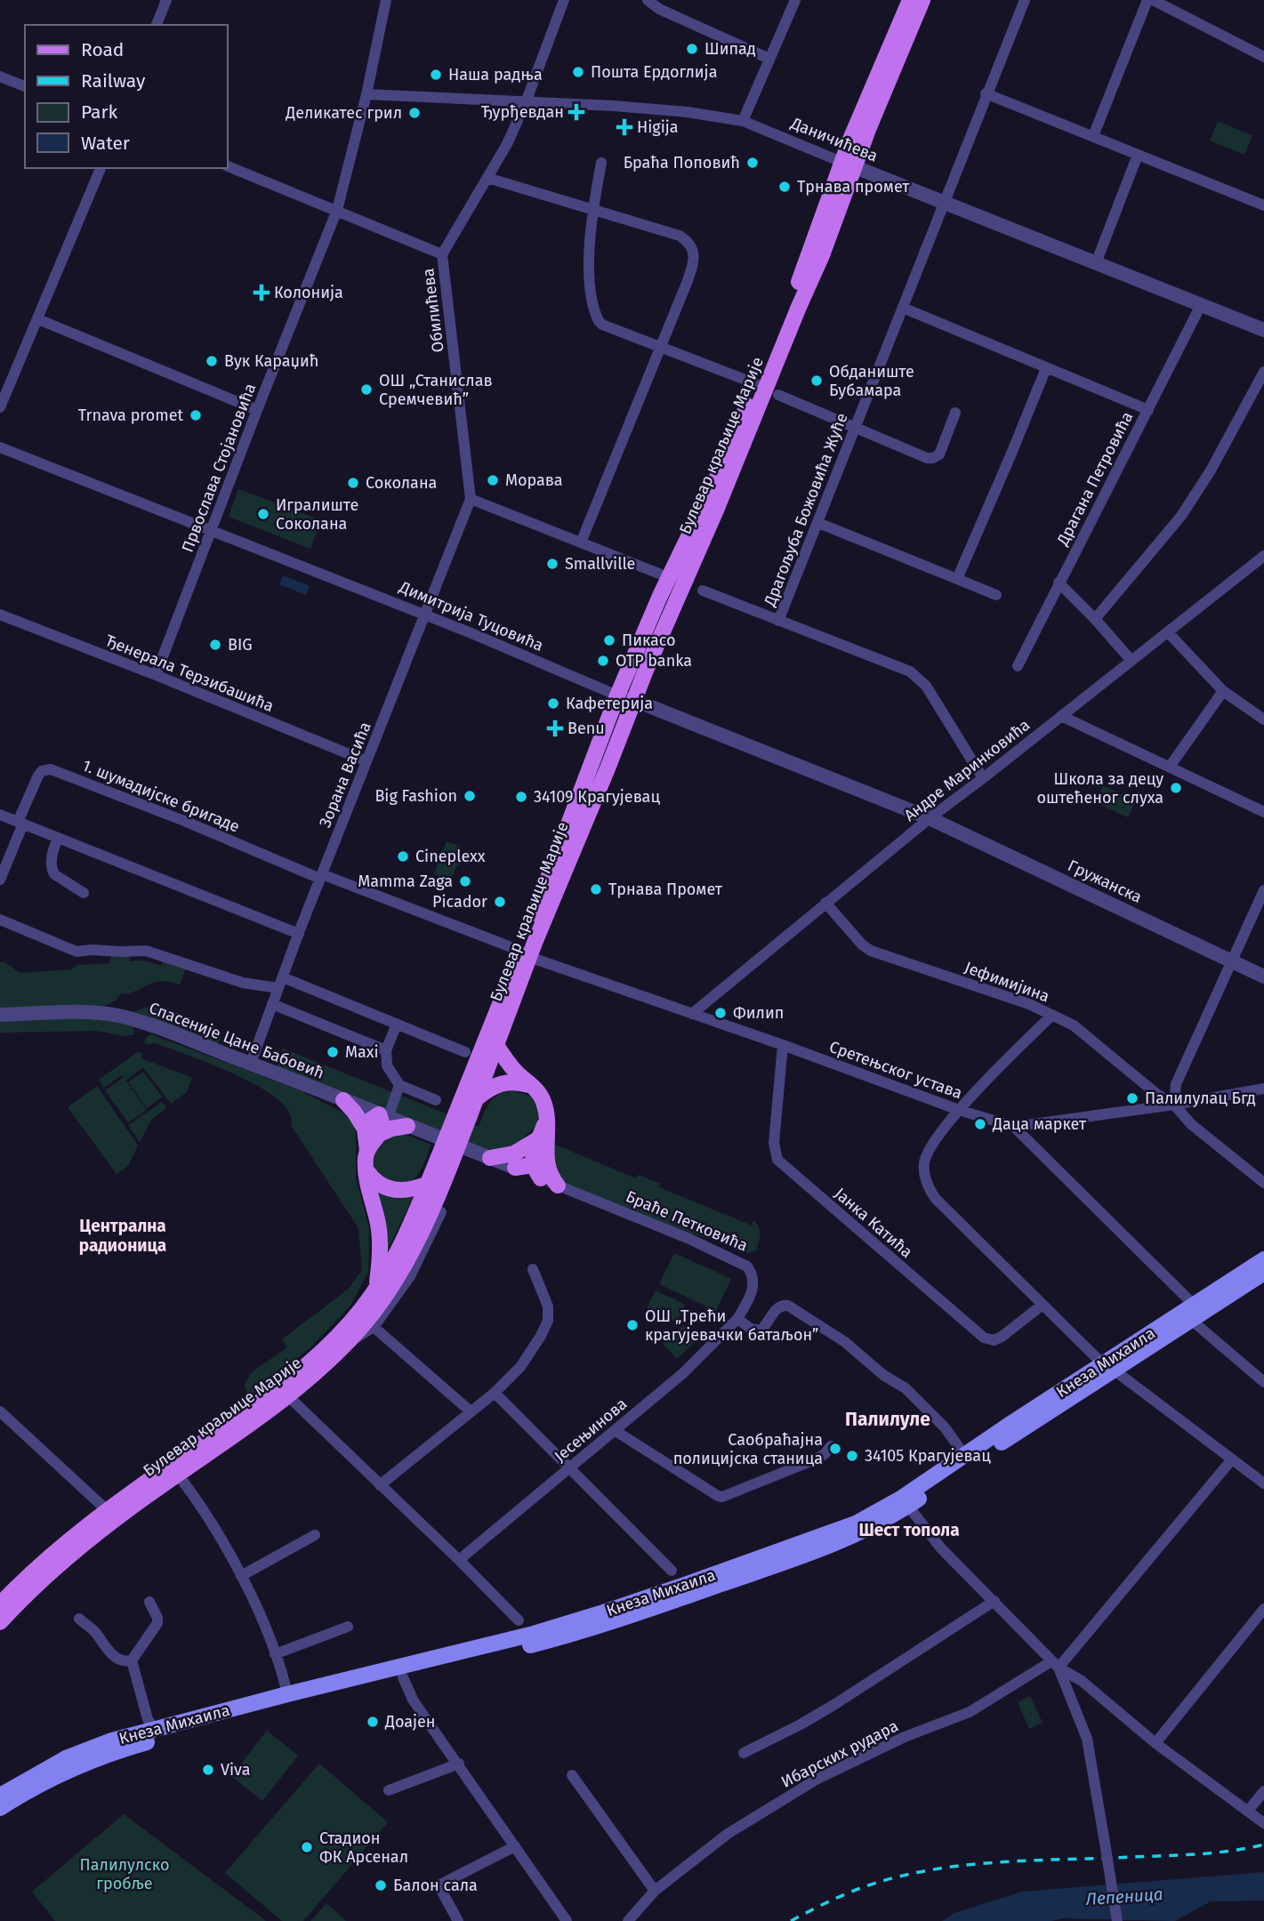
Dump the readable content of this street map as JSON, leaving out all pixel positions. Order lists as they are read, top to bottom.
{
  "streets": {
    "main road": ["Булевар краљице Марије", "Кнеза Михаила"],
    "street": [
      "Даничићева",
      "Обилићева",
      "Првослава Стојановића",
      "Драгана Петровића",
      "Драгољуба Божовића Жуће",
      "Димитрија Туцовића",
      "Ђенерала Терзибашића",
      "Андре Маринковића",
      "Зорана Васића",
      "1. шумадијске бригаде",
      "Гружанска",
      "Јефимијина",
      "Спасеније Цане Бабовић",
      "Сретењског устава",
      "Браће Петковића",
      "Јанка Катића",
      "Јесењинова",
      "Ибарских рудара"
    ]
  },
  "crossings": [
    ["Даничићева", "Обилићева"],
    ["Даничићева", "Булевар краљице Марије"],
    ["Даничићева", "Првослава Стојановића"],
    ["Даничићева", "Драгана Петровића"],
    ["Даничићева", "Драгољуба Божовића Жуће"],
    ["Обилићева", "Зорана Васића"],
    ["Булевар краљице Марије", "Димитрија Туцовића"],
    ["Булевар краљице Марије", "1. шумадијске бригаде"],
    ["Булевар краљице Марије", "Сретењског устава"],
    ["Првослава Стојановића", "Димитрија Туцовића"],
    ["Првослава Стојановића", "Ђенерала Терзибашића"],
    ["Димитрија Туцовића", "Андре Маринковића"],
    ["Димитрија Туцовића", "Зорана Васића"],
    ["Димитрија Туцовића", "Гружанска"],
    ["Ђенерала Терзибашића", "Зорана Васића"],
    ["Андре Маринковића", "Гружанска"],
    ["Андре Маринковића", "Јефимијина"],
    ["Андре Маринковића", "Сретењског устава"],
    ["Зорана Васића", "1. шумадијске бригаде"],
    ["Зорана Васића", "Спасеније Цане Бабовић"],
    ["1. шумадијске бригаде", "Сретењског устава"],
    ["Јефимијина", "Сретењског устава"],
    ["Сретењског устава", "Јанка Катића"],
    ["Браће Петковића", "Јесењинова"]
  ],
  "districts": ["Централна радионица", "Палилуле", "Шест топола"],
  "water": ["Лепеница"],
  "parks": ["Палилулско гробље"],
  "places": {
    "other": [
      "Шипад",
      "Пошта Ердоглија",
      "Наша радња",
      "Деликатес грил",
      "Браћа Поповић",
      "Трнава промет",
      "Вук Караџић",
      "Обданиште Бубамара",
      "ОШ „Станислав Сремчевић”",
      "Trnava promet",
      "Морава",
      "Соколана",
      "Игралиште Соколана",
      "Smallville",
      "Пикасо",
      "BIG",
      "OTP banka",
      "Кафетерија",
      "Школа за децу оштећеног слуха",
      "Big Fashion",
      "34109 Крагујевац",
      "Cineplexx",
      "Mamma Zaga",
      "Трнава Промет",
      "Picador",
      "Филип",
      "Maxi",
      "Палилулац Бгд",
      "Даца маркет",
      "ОШ „Трећи крагујевачки батаљон”",
      "Саобраћајна полицијска станица",
      "34105 Крагујевац",
      "Доајен",
      "Viva",
      "Стадион ФК Арсенал",
      "Балон сала"
    ],
    "health": [
      "Ђурђевдан",
      "Higija",
      "Колонија",
      "Benu"
    ]
  },
  "legend": [
    "Road",
    "Railway",
    "Park",
    "Water"
  ]
}
